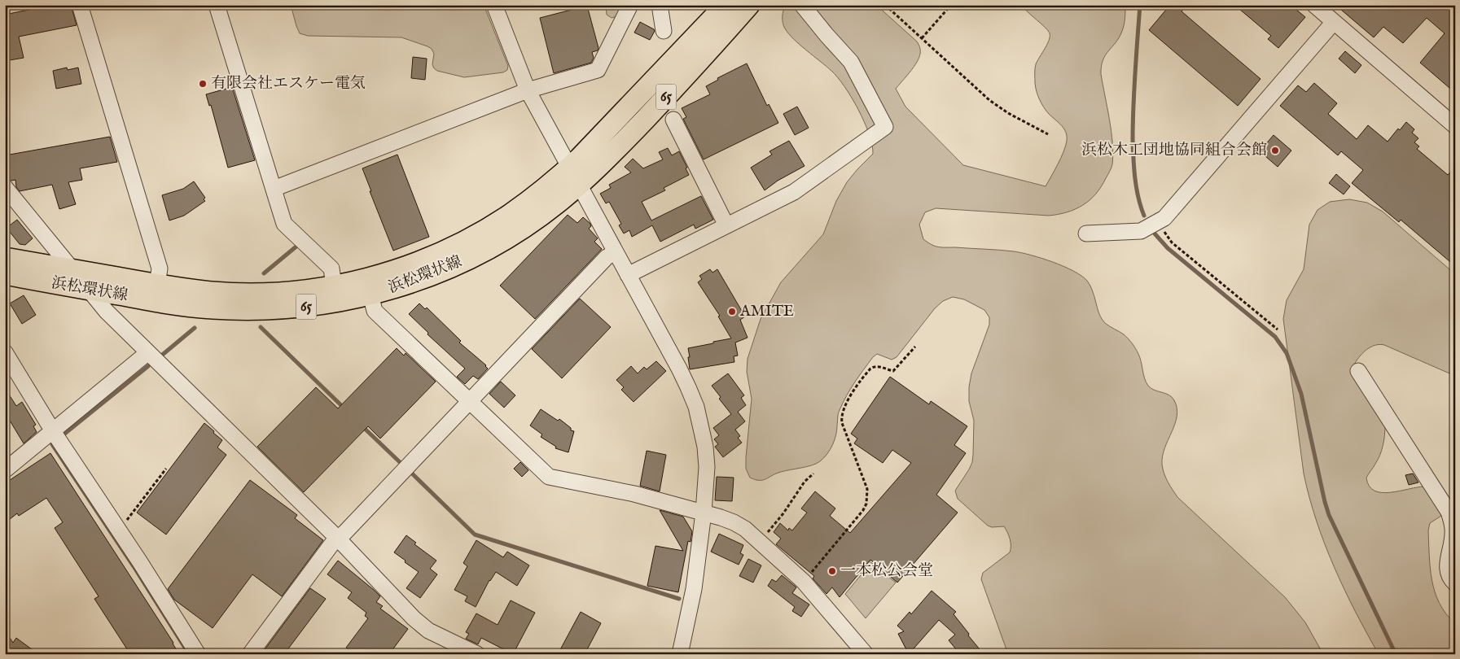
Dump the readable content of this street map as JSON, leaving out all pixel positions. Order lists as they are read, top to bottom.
{
  "streets": {
    "main road": ["65", "浜松環状線"]
  },
  "places": [
    "有限会社エスケー電気",
    "浜松木工団地協同組合会館",
    "AMITE",
    "一本松公会堂"
  ]
}
